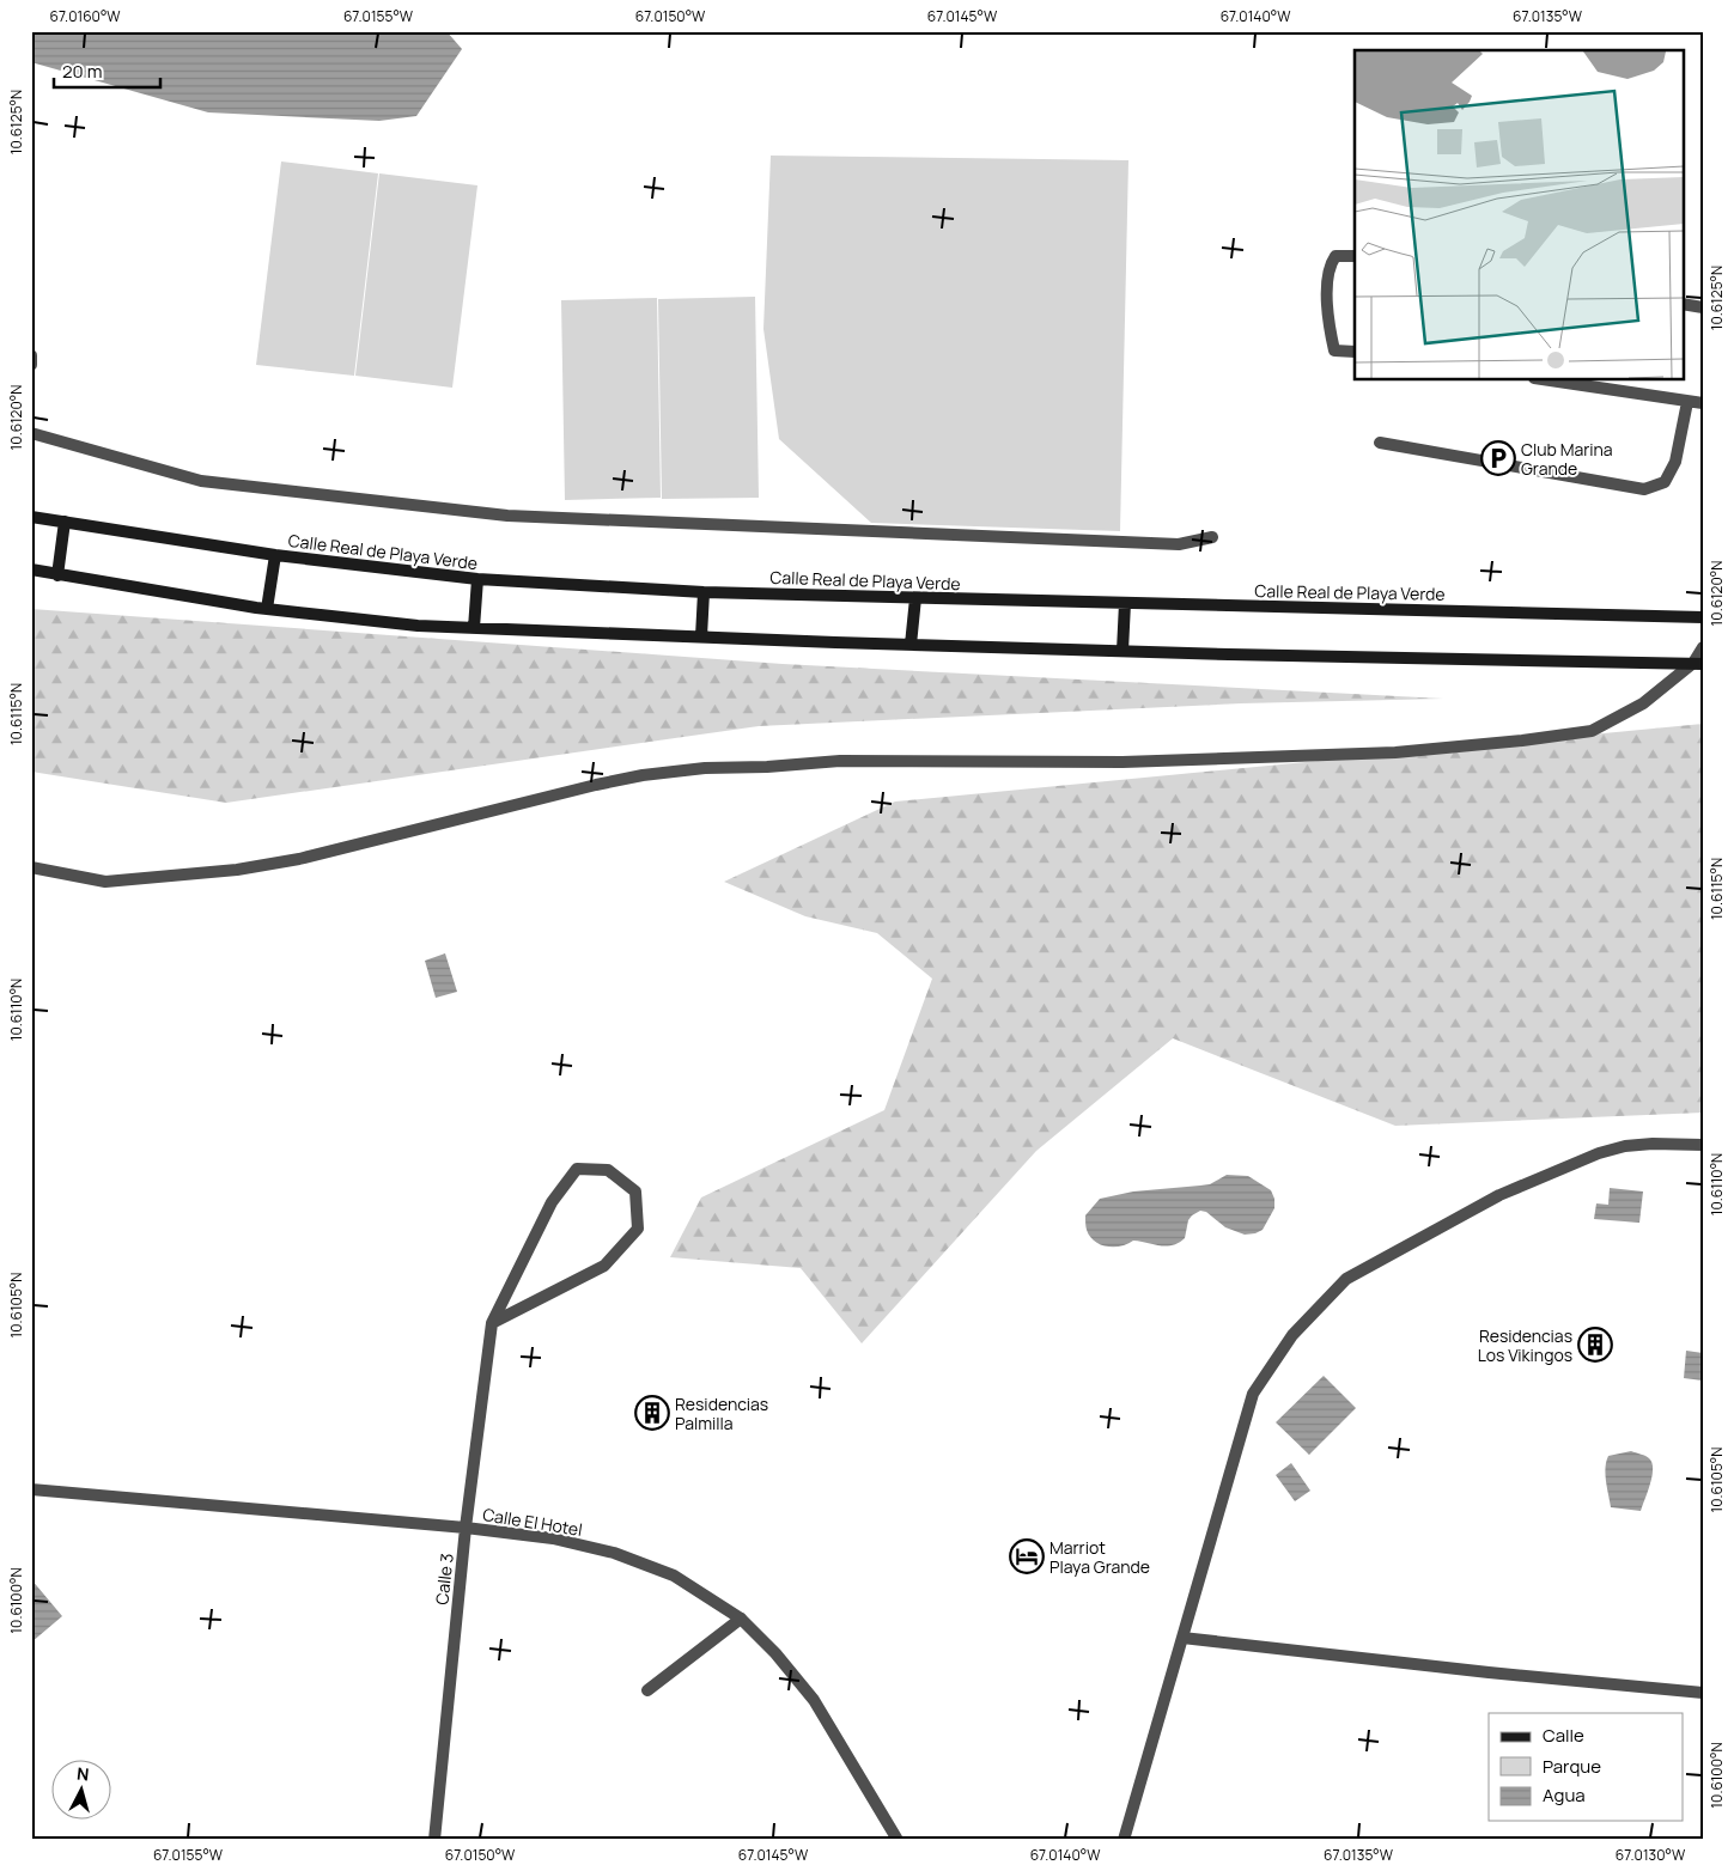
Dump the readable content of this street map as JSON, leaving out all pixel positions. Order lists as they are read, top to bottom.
{
  "streets": {
    "street": ["Calle Real de Playa Verde", "Calle El Hotel", "Calle 3"]
  },
  "crossings": [
    ["Calle El Hotel", "Calle 3"]
  ],
  "places": {
    "parking": ["Club Marina Grande"],
    "building": ["Residencias Los Vikingos", "Residencias Palmilla"],
    "hotel": ["Marriot Playa Grande"]
  },
  "legend": ["Calle", "Parque", "Agua"],
  "scale_bar": "20 m",
  "north": "top",
  "coordinates": [
    "67.0160°W",
    "67.0155°W",
    "67.0150°W",
    "67.0145°W",
    "67.0140°W",
    "67.0135°W",
    "10.6125°N",
    "10.6120°N",
    "10.6115°N",
    "10.6110°N",
    "10.6105°N",
    "10.6100°N",
    "67.0130°W"
  ]
}
